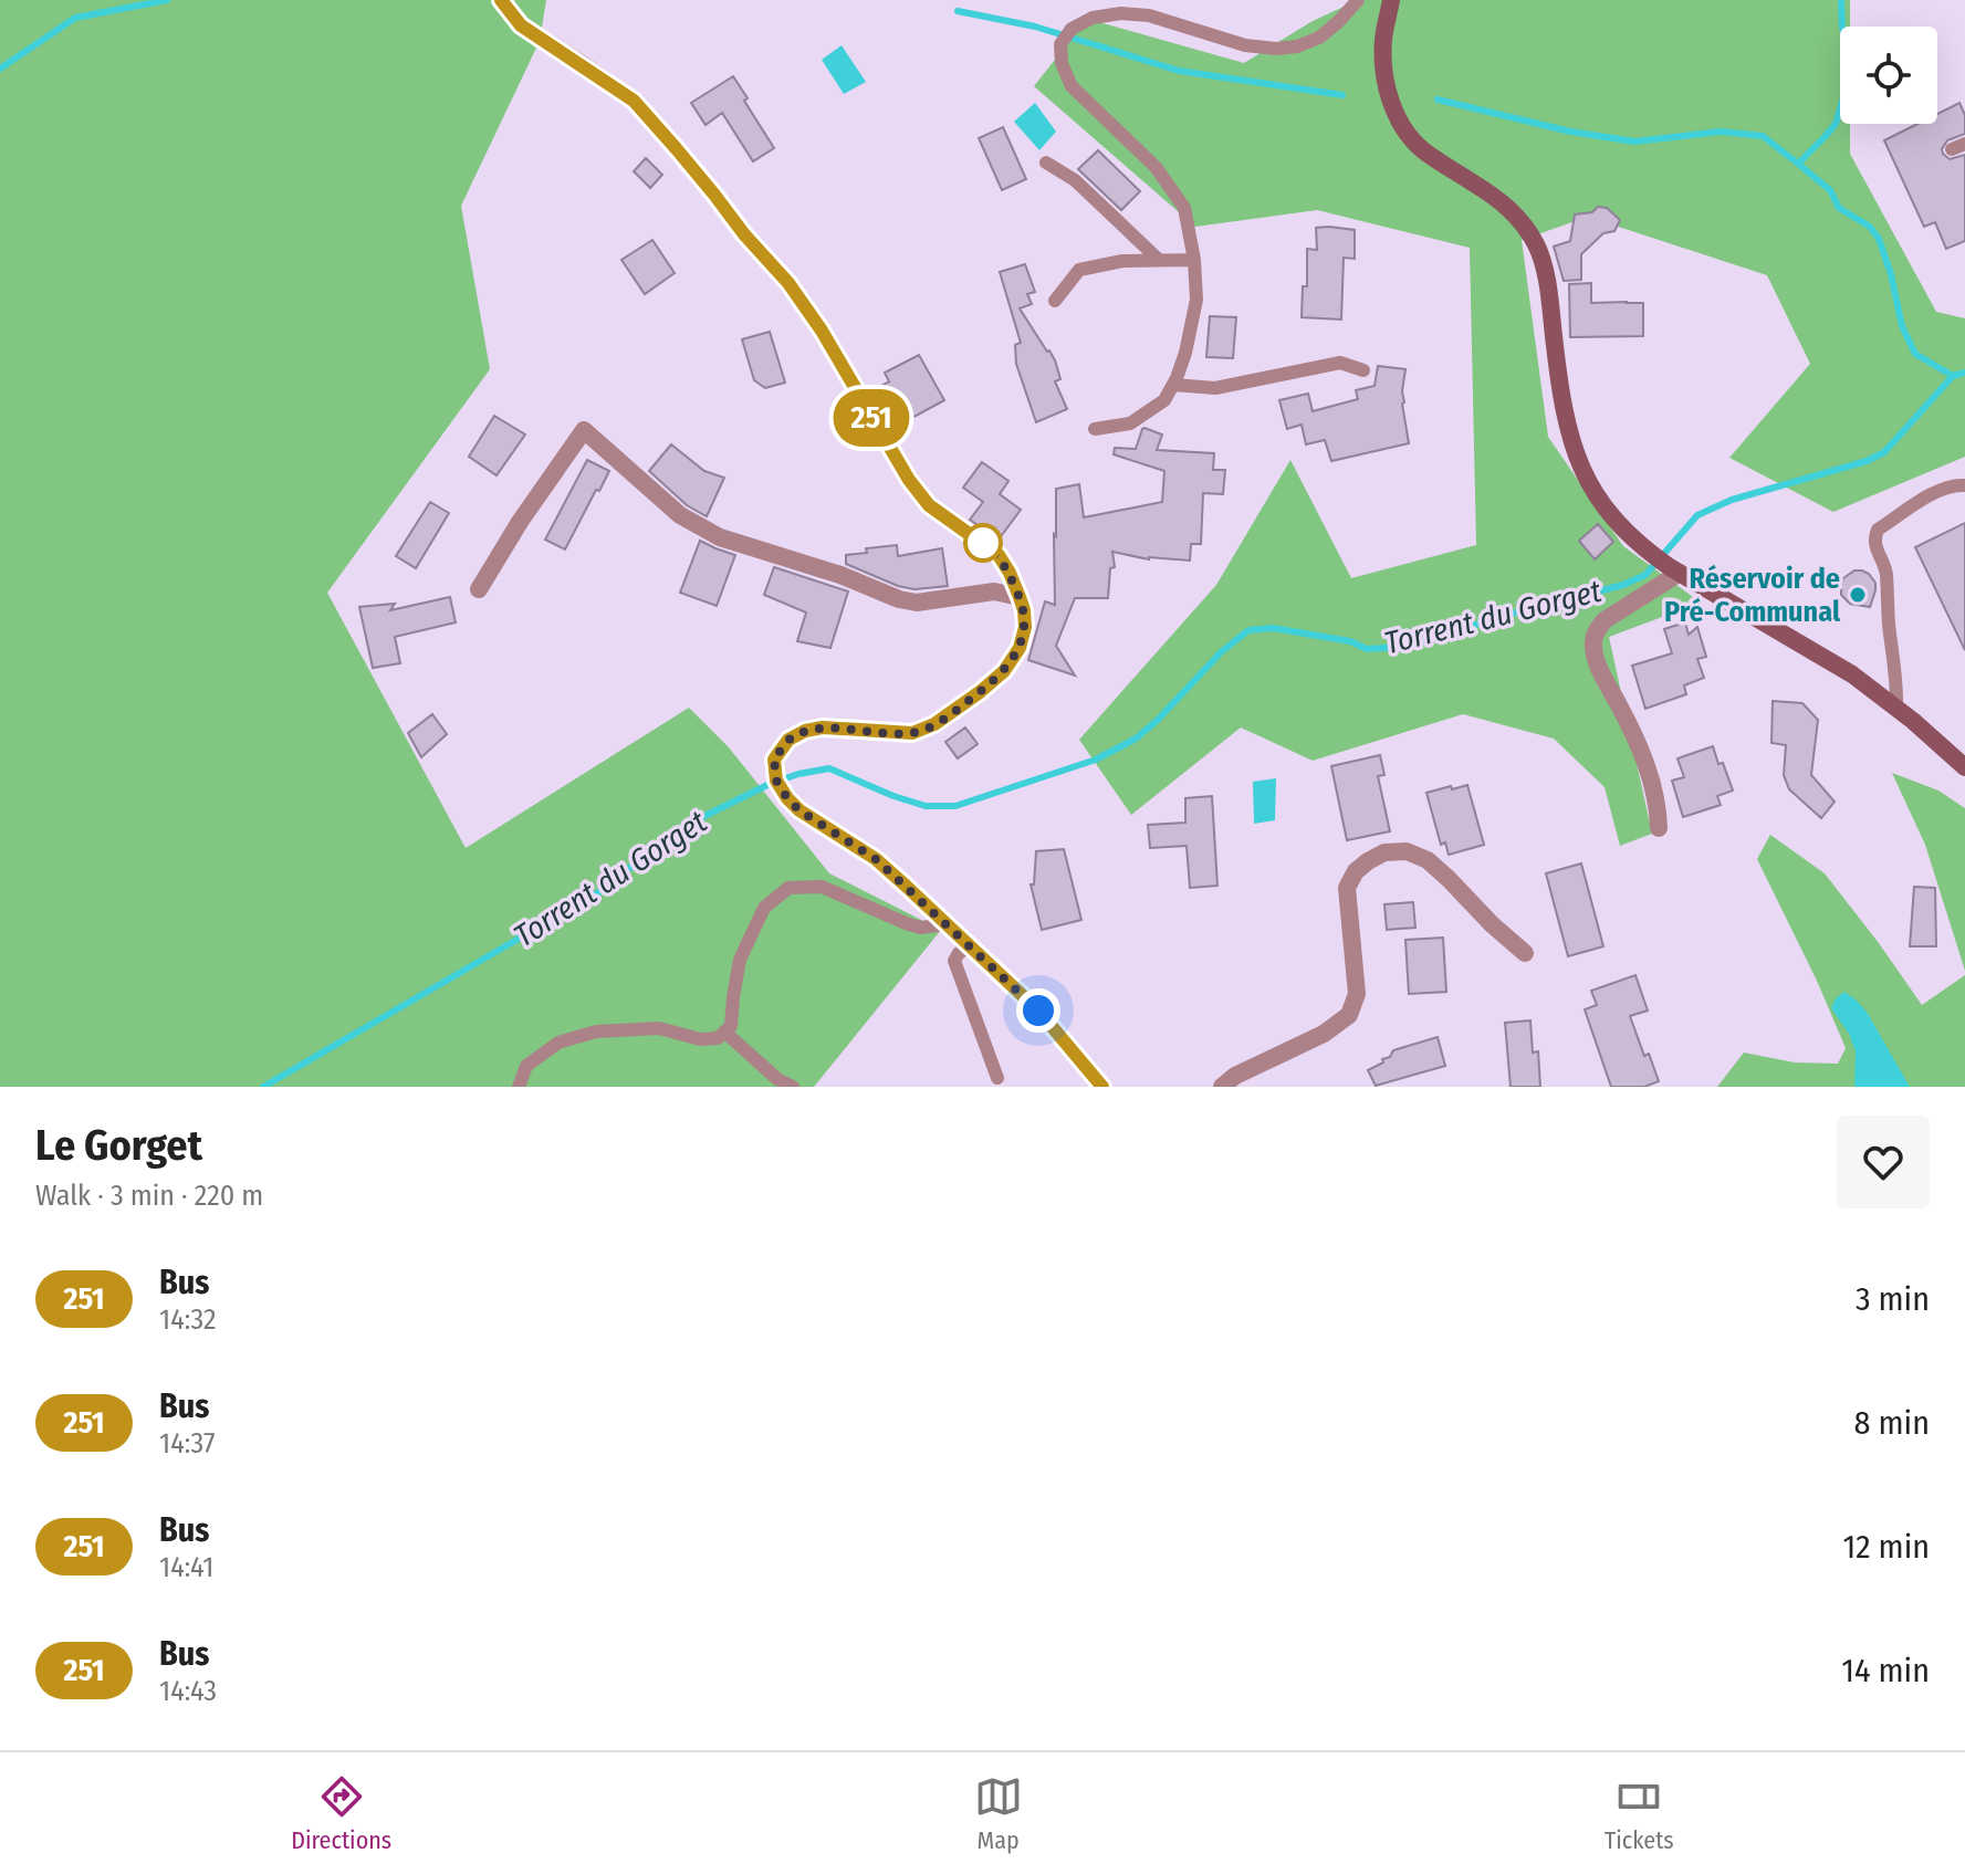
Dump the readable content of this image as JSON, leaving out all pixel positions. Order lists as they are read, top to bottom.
{
  "water": ["Torrent du Gorget"],
  "places": ["Réservoir de Pré-Communal"],
  "lines": ["bus line 251"],
  "page": {
    "on_map": "251",
    "heading": ["Le Gorget", "Walk · 3 min · 220 m"],
    "list": [
      {
        "mark": "251",
        "name": "Bus",
        "note": "14:32",
        "value": "3 min"
      },
      {
        "mark": "251",
        "name": "Bus",
        "note": "14:37",
        "value": "8 min"
      },
      {
        "mark": "251",
        "name": "Bus",
        "note": "14:41",
        "value": "12 min"
      },
      {
        "mark": "251",
        "name": "Bus",
        "note": "14:43",
        "value": "14 min"
      }
    ],
    "tabs": ["Directions", "Map", "Tickets"]
  }
}
